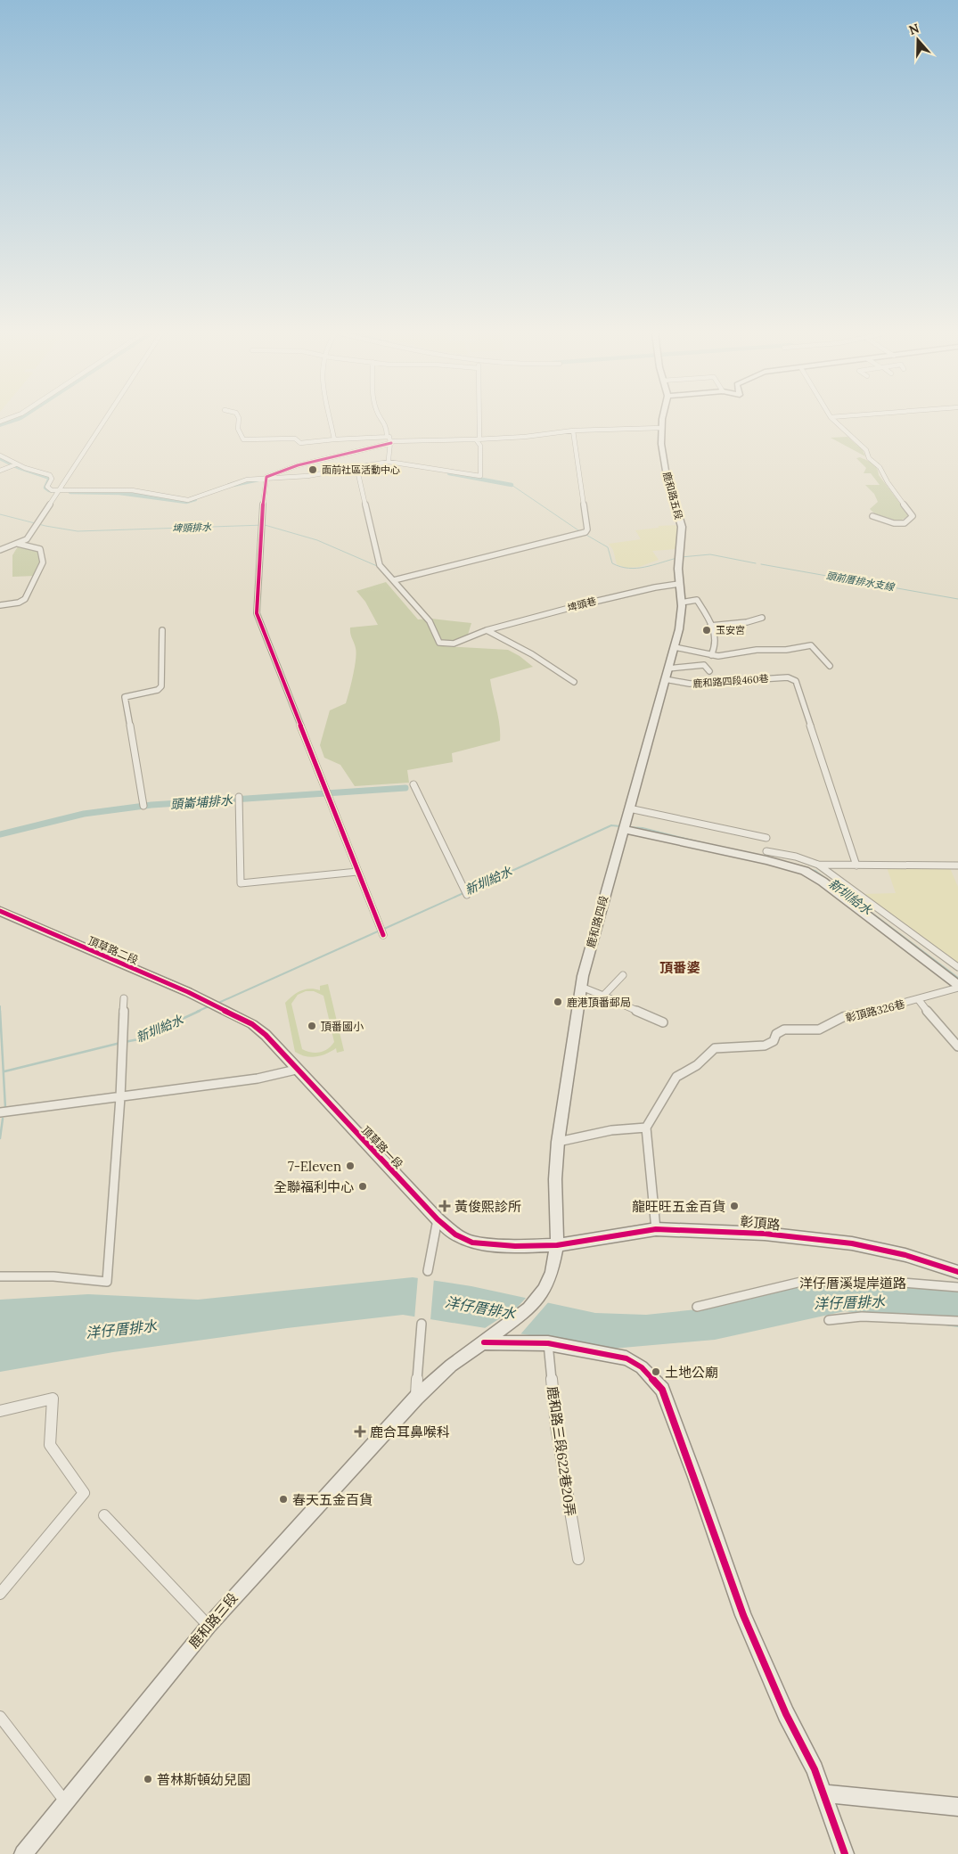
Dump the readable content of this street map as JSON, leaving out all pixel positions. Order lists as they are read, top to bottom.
{
  "streets": {
    "street": [
      "鹿和路五段",
      "埤頭巷",
      "鹿和路四段460巷",
      "鹿和路四段",
      "頂草路二段",
      "彰頂路326巷",
      "頂草路一段",
      "彰頂路",
      "洋仔厝溪堤岸道路",
      "鹿和路三段622巷20弄",
      "鹿和路三段"
    ]
  },
  "crossings": [
    ["鹿和路五段", "鹿和路四段"],
    ["埤頭巷", "鹿和路四段"],
    ["鹿和路四段460巷", "鹿和路四段"],
    ["鹿和路四段", "頂草路一段"],
    ["鹿和路四段", "彰頂路"],
    ["鹿和路四段", "鹿和路三段"],
    ["頂草路二段", "頂草路一段"],
    ["頂草路一段", "彰頂路"]
  ],
  "districts": ["頂番婆"],
  "water": [
    "埤頭排水",
    "頭前厝排水支線",
    "頭崙埔排水",
    "新圳給水",
    "洋仔厝排水"
  ],
  "places": {
    "other": [
      "面前社區活動中心",
      "玉安宮",
      "鹿港頂番郵局",
      "頂番國小",
      "7-Eleven",
      "全聯福利中心",
      "龍旺旺五金百貨",
      "土地公廟",
      "春天五金百貨",
      "普林斯頓幼兒園"
    ],
    "health": ["黃俊熙診所", "鹿合耳鼻喉科"]
  },
  "north": "top"
}
